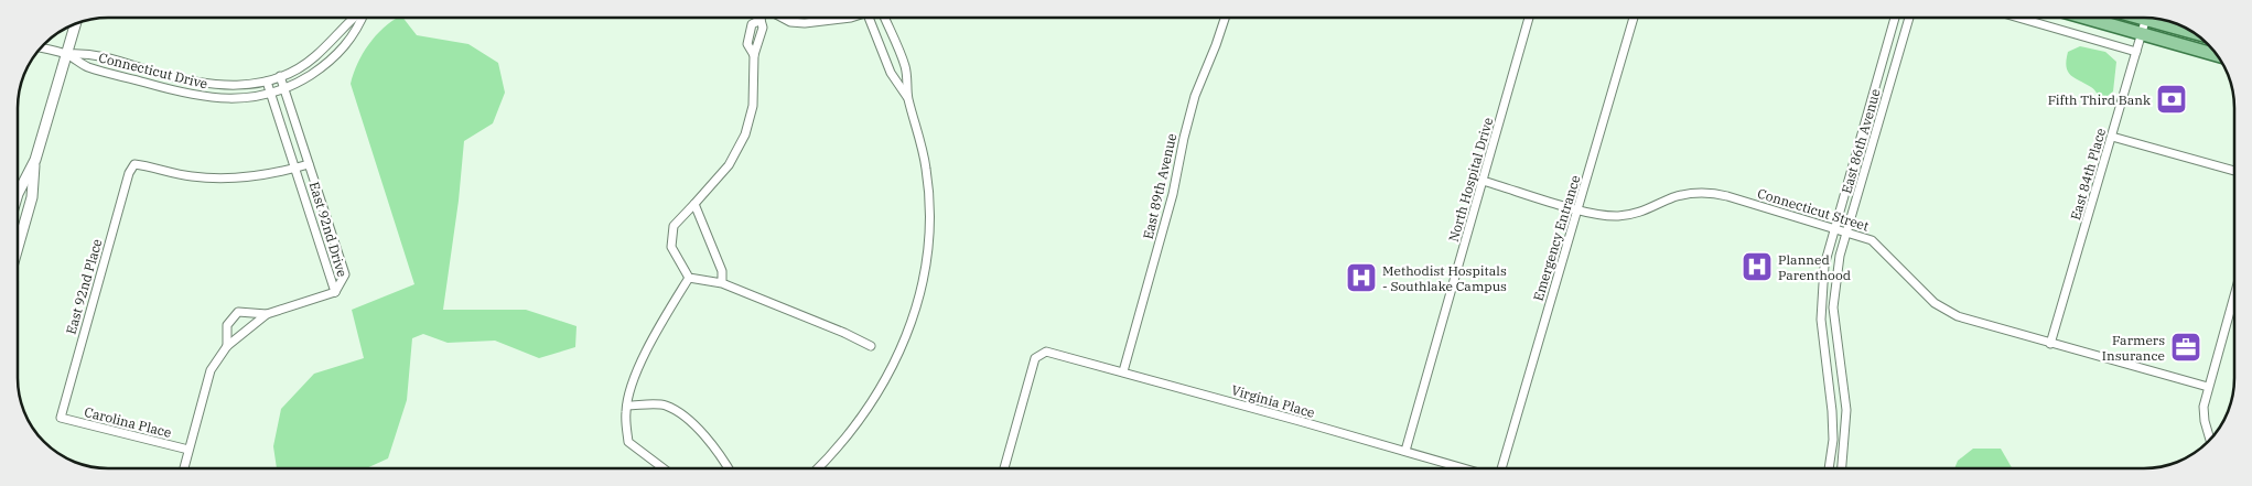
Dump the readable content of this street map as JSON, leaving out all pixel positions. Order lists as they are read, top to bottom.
{
  "streets": {
    "street": [
      "Connecticut Drive",
      "East 86th Avenue",
      "East 84th Place",
      "North Hospital Drive",
      "East 89th Avenue",
      "Connecticut Street",
      "East 92nd Drive",
      "Emergency Entrance",
      "East 92nd Place",
      "Virginia Place",
      "Carolina Place"
    ]
  },
  "crossings": [
    ["Connecticut Drive", "East 92nd Drive"],
    ["East 86th Avenue", "Connecticut Street"],
    ["East 84th Place", "Connecticut Street"],
    ["North Hospital Drive", "Connecticut Street"],
    ["North Hospital Drive", "Virginia Place"],
    ["East 89th Avenue", "Virginia Place"],
    ["Connecticut Street", "Emergency Entrance"],
    ["East 92nd Drive", "East 92nd Place"],
    ["East 92nd Place", "Carolina Place"]
  ],
  "places": {
    "bank": ["Fifth Third Bank"],
    "hospital": ["Planned Parenthood", "Methodist Hospitals - Southlake Campus"],
    "office": ["Farmers Insurance"]
  }
}
